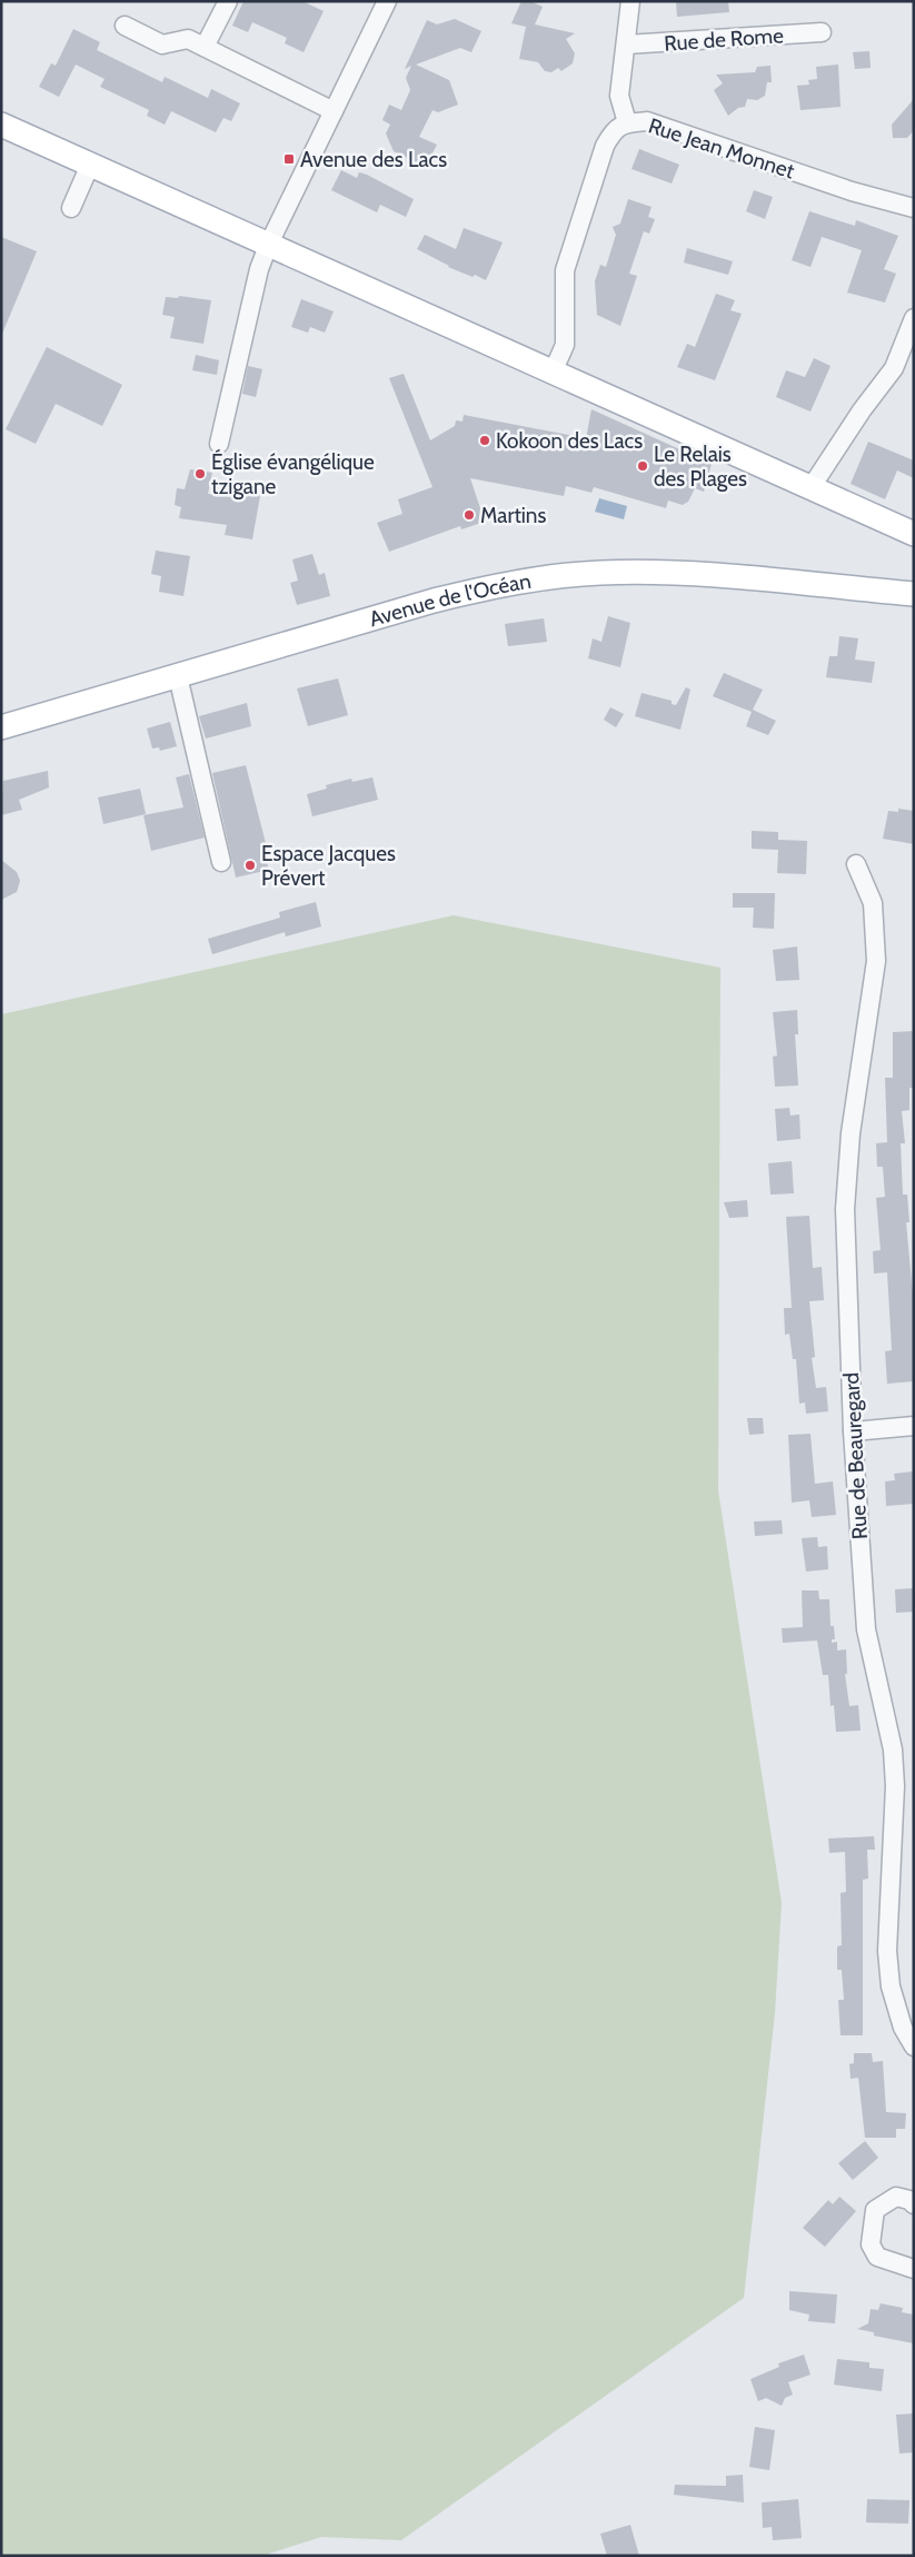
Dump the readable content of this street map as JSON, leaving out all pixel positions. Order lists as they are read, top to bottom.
{
  "streets": {
    "main road": ["Avenue de l'Océan"],
    "street": ["Rue de Rome", "Rue Jean Monnet", "Rue de Beauregard"]
  },
  "places": {
    "transit": ["Avenue des Lacs"],
    "other": [
      "Kokoon des Lacs",
      "Le Relais des Plages",
      "Église évangélique tzigane",
      "Martins",
      "Espace Jacques Prévert"
    ]
  }
}
